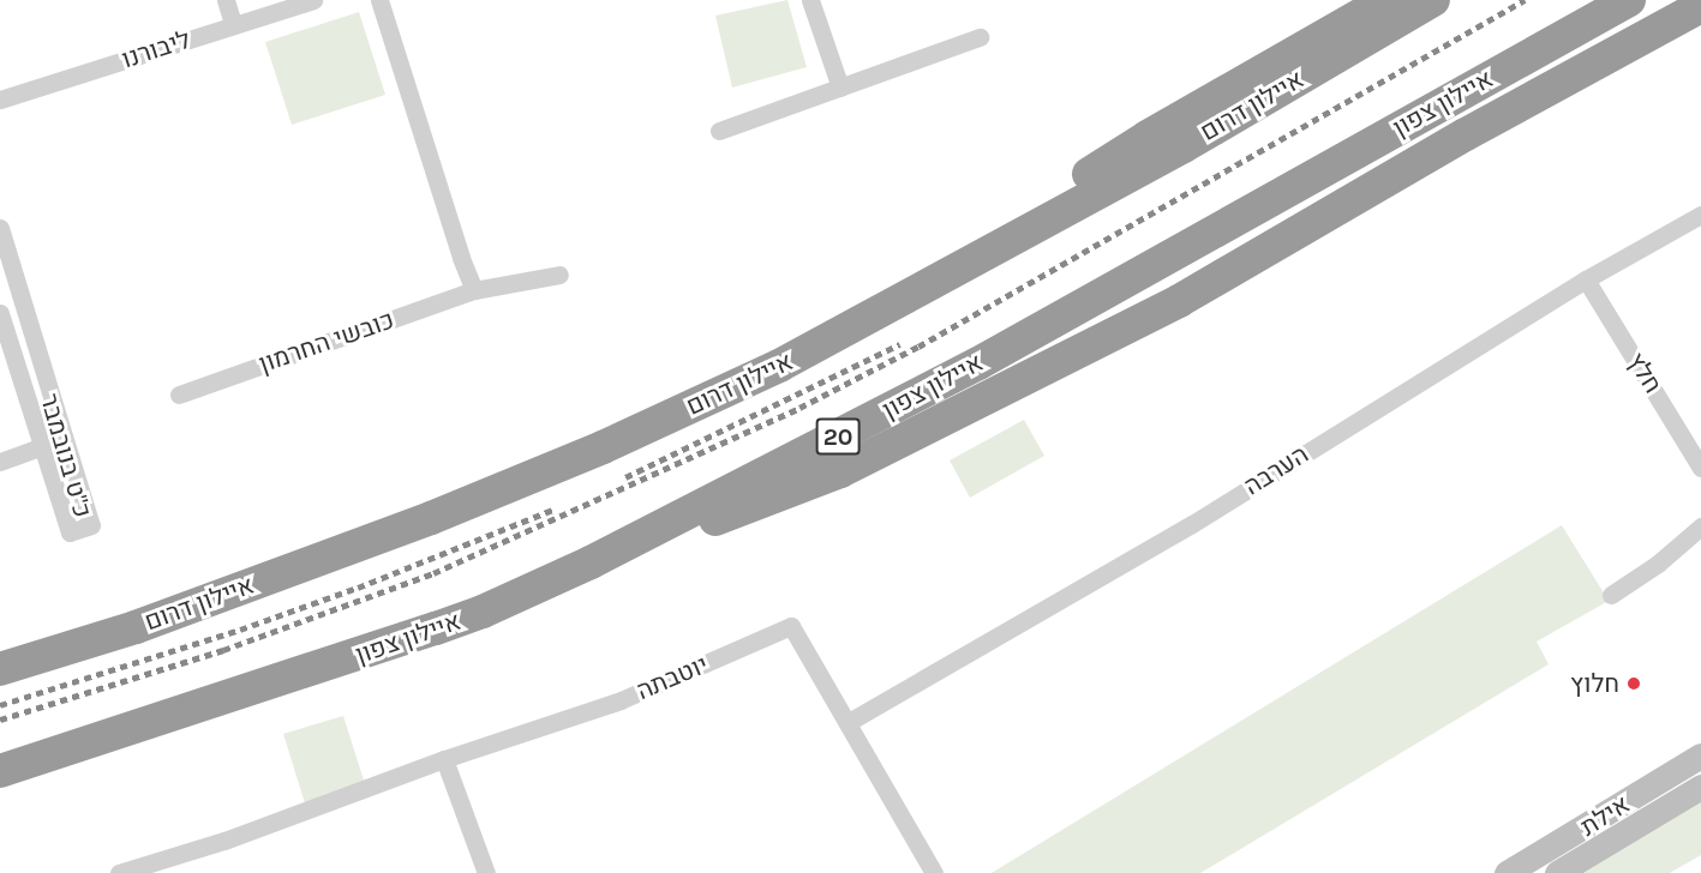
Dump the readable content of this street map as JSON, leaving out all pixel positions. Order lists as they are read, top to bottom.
{
  "streets": {
    "highway": ["איילון צפון", "איילון דרום", "20"],
    "street": [
      "ליבורנו",
      "כובשי החרמון",
      "חלץ",
      "כ\"ט בנובמבר",
      "הערבה",
      "יוטבתה",
      "אילת"
    ]
  },
  "crossings": [
    ["חלץ", "הערבה"],
    ["הערבה", "יוטבתה"]
  ],
  "places": ["חלוץ"]
}
